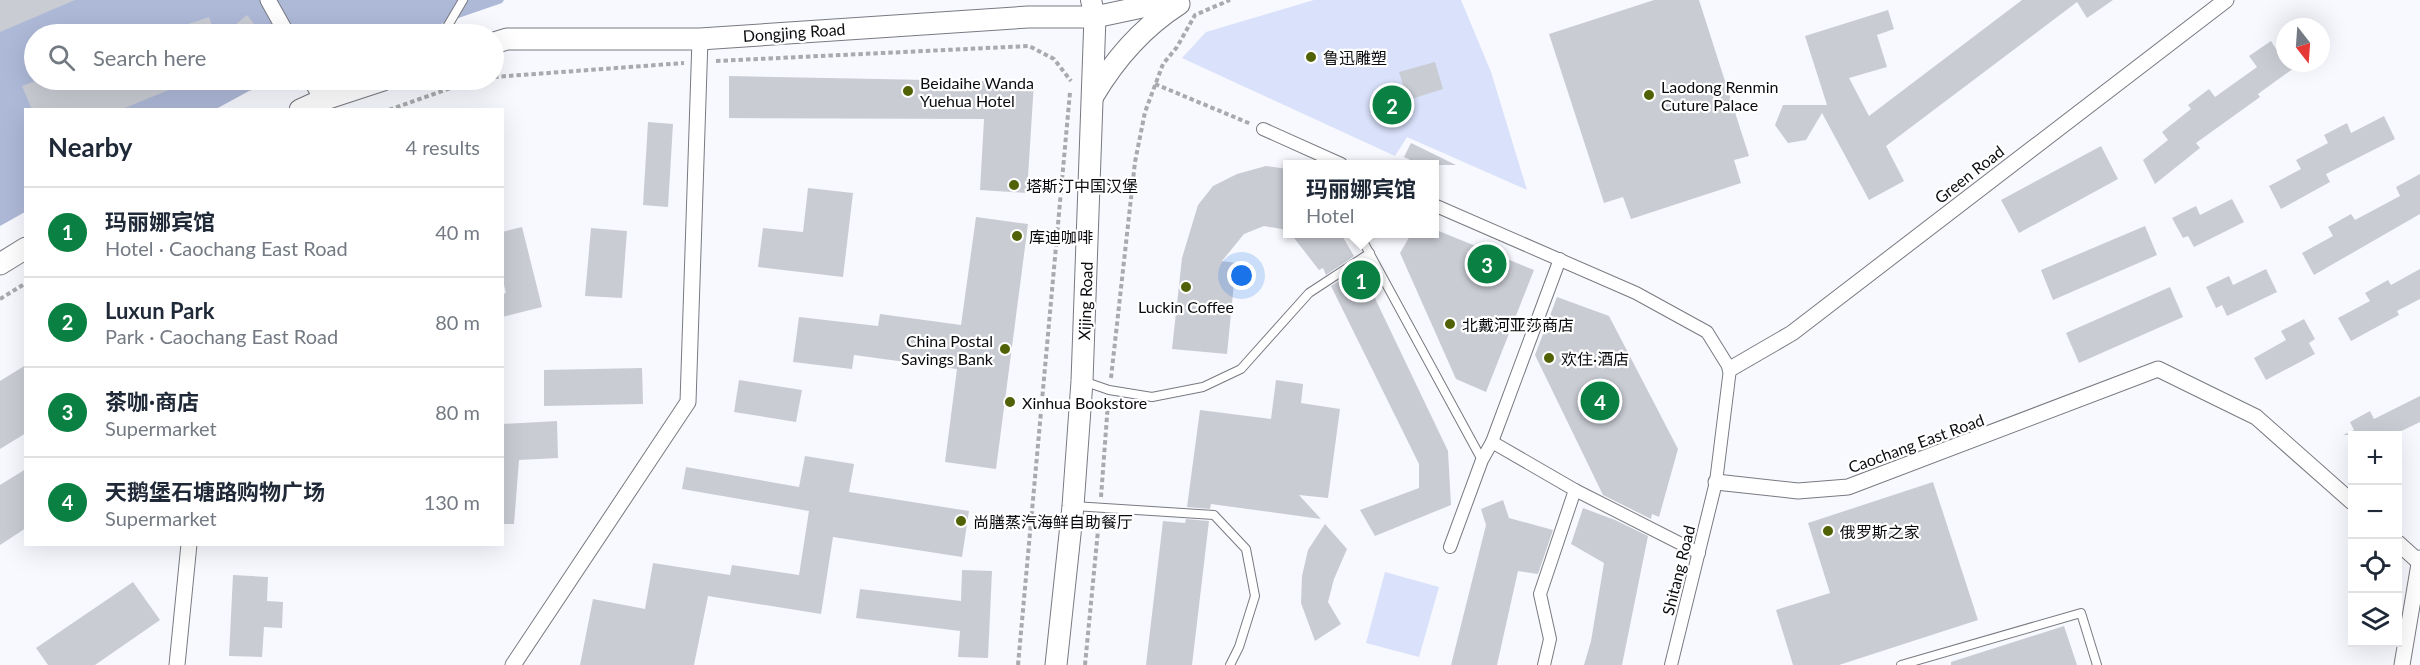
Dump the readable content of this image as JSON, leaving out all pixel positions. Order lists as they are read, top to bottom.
{
  "streets": {
    "main road": ["Dongjing Road", "Xijing Road"],
    "street": ["Green Road", "Caochang East Road", "Shitang Road"]
  },
  "crossings": [
    ["Dongjing Road", "Xijing Road"],
    ["Caochang East Road", "Shitang Road"]
  ],
  "places": [
    "鲁迅雕塑",
    "Beidaihe Wanda Yuehua Hotel",
    "Laodong Renmin Cuture Palace",
    "塔斯汀中国汉堡",
    "库迪咖啡",
    "Luckin Coffee",
    "北戴河亚莎商店",
    "China Postal Savings Bank",
    "欢住·酒店",
    "Xinhua Bookstore",
    "尚膳蒸汽海鲜自助餐厅",
    "俄罗斯之家"
  ],
  "north": "bottom",
  "page": {
    "search": "Search here",
    "pins": [
      "2",
      "3",
      "1",
      "4"
    ],
    "heading": ["Nearby", "4 results"],
    "popup": ["玛丽娜宾馆", "Hotel"],
    "list": [
      {
        "mark": "1",
        "name": "玛丽娜宾馆",
        "note": "Hotel · Caochang East Road",
        "value": "40 m"
      },
      {
        "mark": "2",
        "name": "Luxun Park",
        "note": "Park · Caochang East Road",
        "value": "80 m"
      },
      {
        "mark": "3",
        "name": "茶咖·商店",
        "note": "Supermarket",
        "value": "80 m"
      },
      {
        "mark": "4",
        "name": "天鹅堡石塘路购物广场",
        "note": "Supermarket",
        "value": "130 m"
      }
    ],
    "map_buttons": ["+", "−"]
  }
}
